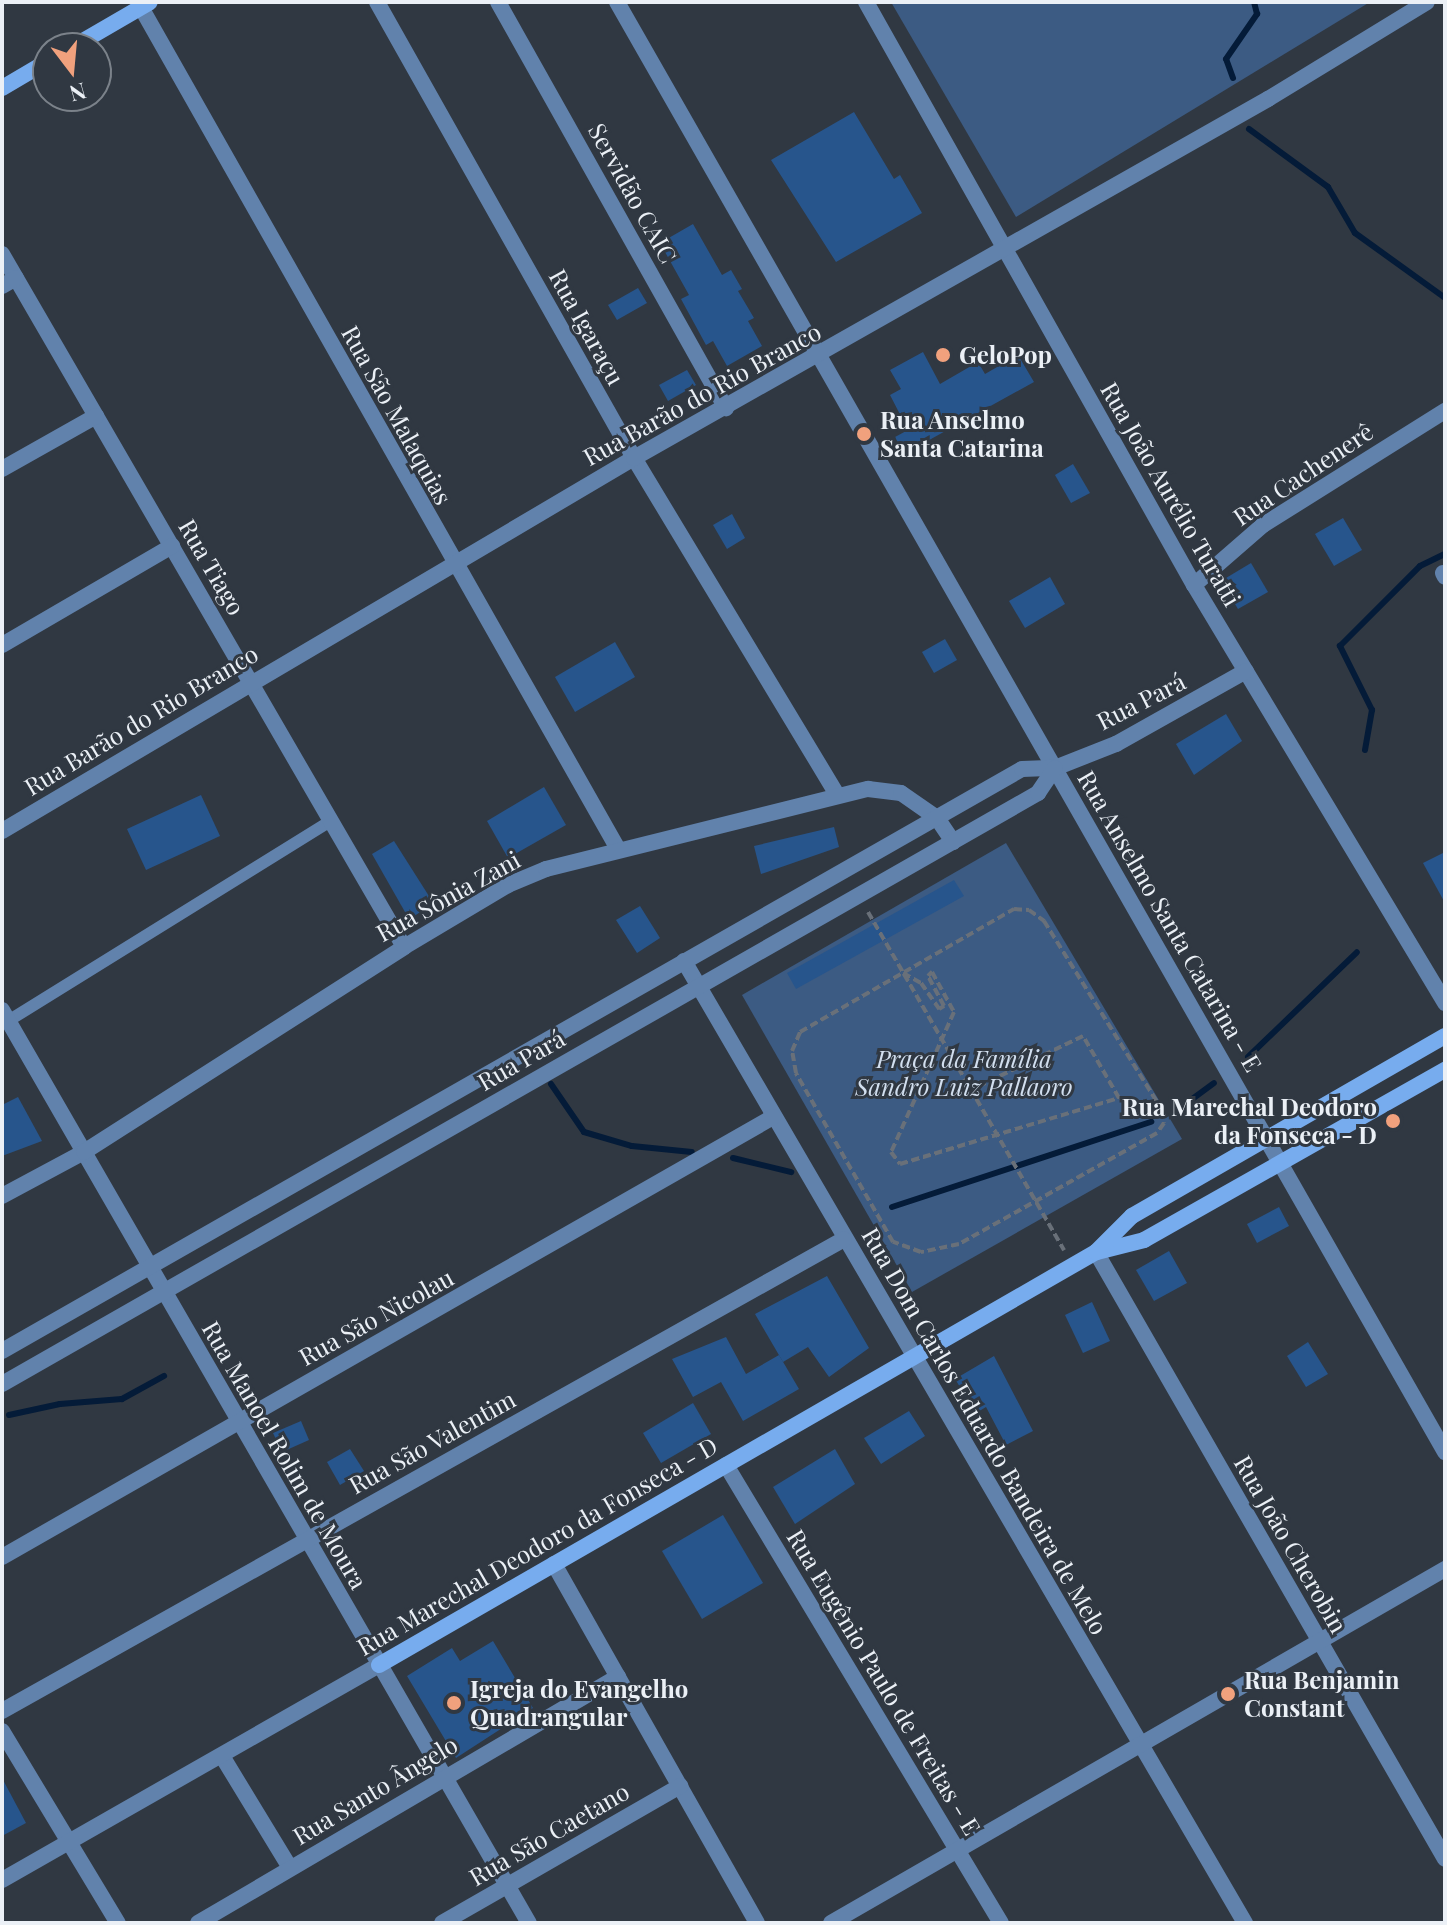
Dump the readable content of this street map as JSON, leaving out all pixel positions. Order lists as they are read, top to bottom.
{
  "streets": {
    "street": [
      "Servidão CAIC",
      "Rua Igaraçu",
      "Rua Barão do Rio Branco",
      "Rua São Malaquias",
      "Rua Cachenerê",
      "Rua João Aurélio Turatti",
      "Rua Tiago",
      "Rua Pará",
      "Rua Sônia Zani",
      "Rua Anselmo Santa Catarina - E",
      "Rua São Nicolau",
      "Rua Dom Carlos Eduardo Bandeira de Melo",
      "Rua São Valentim",
      "Rua Manoel Rolim de Moura",
      "Rua João Cherobin",
      "Rua Marechal Deodoro da Fonseca - D",
      "Rua Eugênio Paulo de Freitas - E",
      "Rua Santo Ângelo",
      "Rua São Caetano"
    ]
  },
  "crossings": [
    ["Servidão CAIC", "Rua Barão do Rio Branco"],
    ["Rua Igaraçu", "Rua Barão do Rio Branco"],
    ["Rua Igaraçu", "Rua Sônia Zani"],
    ["Rua Barão do Rio Branco", "Rua São Malaquias"],
    ["Rua Barão do Rio Branco", "Rua João Aurélio Turatti"],
    ["Rua Barão do Rio Branco", "Rua Tiago"],
    ["Rua São Malaquias", "Rua Sônia Zani"],
    ["Rua Cachenerê", "Rua João Aurélio Turatti"],
    ["Rua João Aurélio Turatti", "Rua Pará"],
    ["Rua Tiago", "Rua Sônia Zani"],
    ["Rua Pará", "Rua Sônia Zani"],
    ["Rua Pará", "Rua Anselmo Santa Catarina - E"],
    ["Rua Pará", "Rua Dom Carlos Eduardo Bandeira de Melo"],
    ["Rua Pará", "Rua Manoel Rolim de Moura"],
    ["Rua Sônia Zani", "Rua Manoel Rolim de Moura"],
    ["Rua Anselmo Santa Catarina - E", "Rua Marechal Deodoro da Fonseca - D"],
    ["Rua São Nicolau", "Rua Dom Carlos Eduardo Bandeira de Melo"],
    ["Rua São Nicolau", "Rua Manoel Rolim de Moura"],
    ["Rua Dom Carlos Eduardo Bandeira de Melo", "Rua São Valentim"],
    ["Rua Dom Carlos Eduardo Bandeira de Melo", "Rua Marechal Deodoro da Fonseca - D"],
    ["Rua São Valentim", "Rua Manoel Rolim de Moura"],
    ["Rua Manoel Rolim de Moura", "Rua Marechal Deodoro da Fonseca - D"],
    ["Rua Manoel Rolim de Moura", "Rua Santo Ângelo"],
    ["Rua Manoel Rolim de Moura", "Rua São Caetano"],
    ["Rua João Cherobin", "Rua Marechal Deodoro da Fonseca - D"],
    ["Rua Marechal Deodoro da Fonseca - D", "Rua Eugênio Paulo de Freitas - E"]
  ],
  "parks": ["Praça da Família Sandro Luiz Pallaoro"],
  "places": [
    "GeloPop",
    "Rua Anselmo Santa Catarina",
    "Rua Marechal Deodoro da Fonseca - D",
    "Rua Benjamin Constant",
    "Igreja do Evangelho Quadrangular"
  ],
  "north": "bottom"
}
